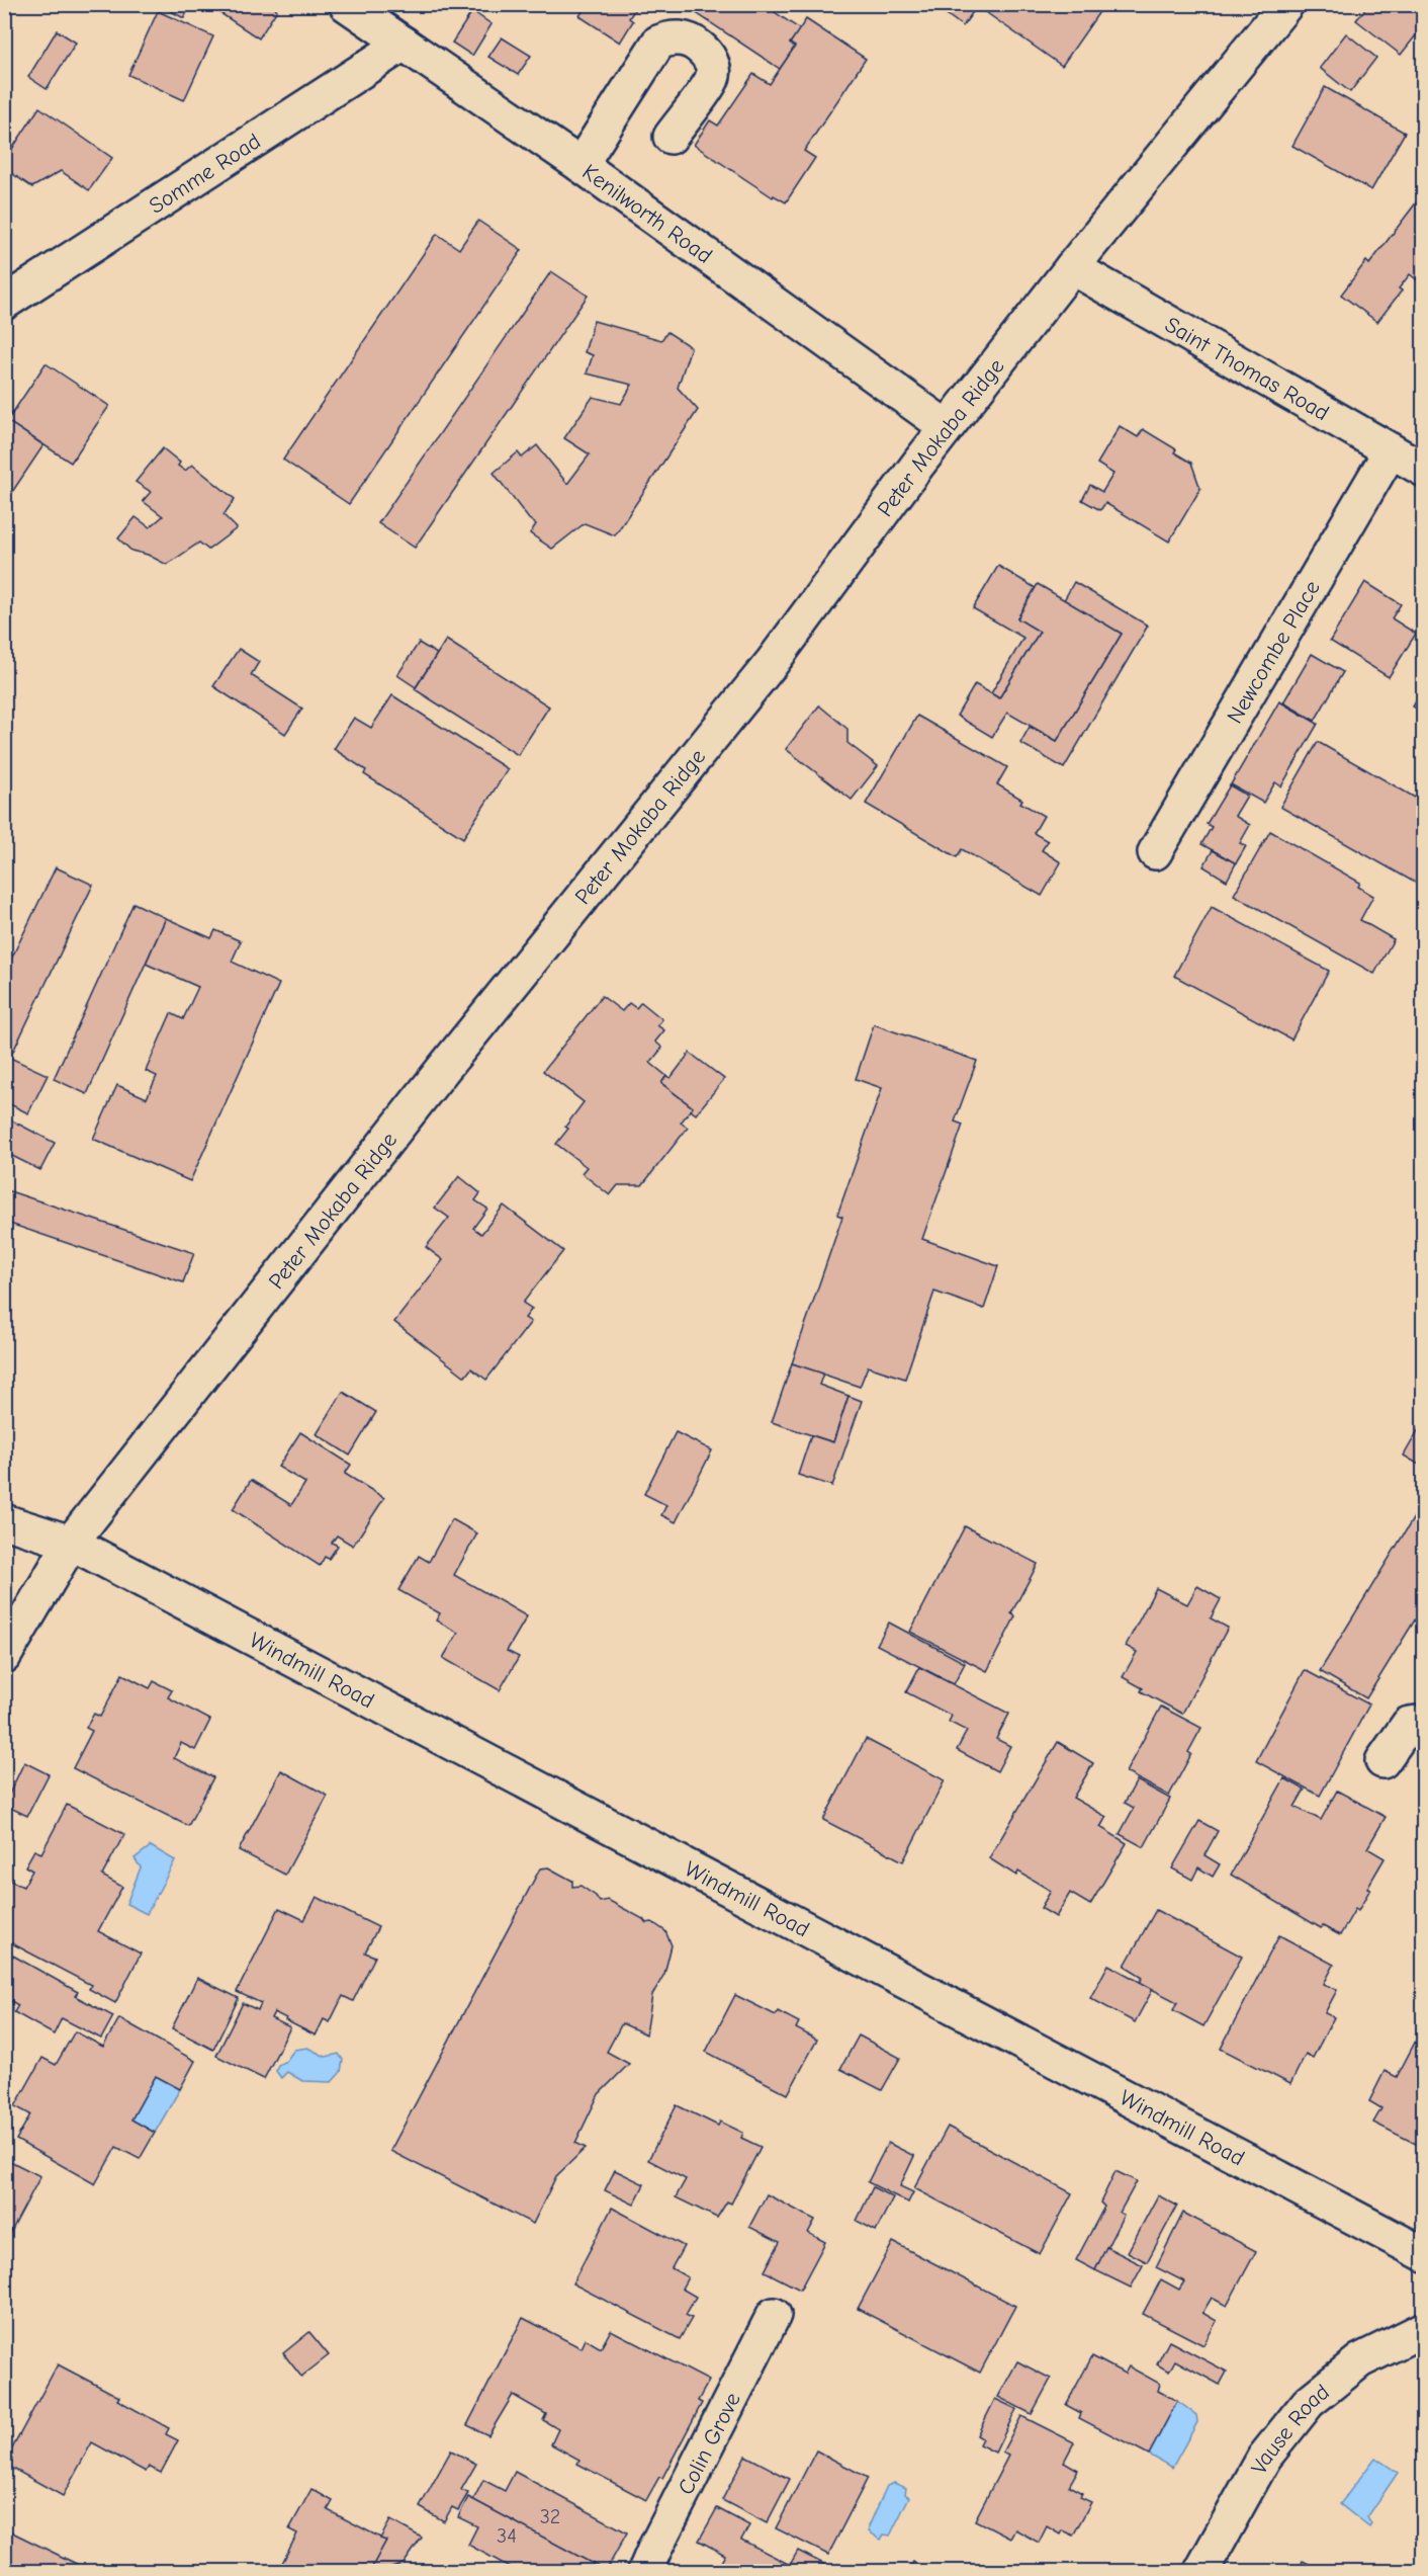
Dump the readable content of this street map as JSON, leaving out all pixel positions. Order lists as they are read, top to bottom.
{
  "streets": {
    "street": [
      "Somme Road",
      "Kenilworth Road",
      "Saint Thomas Road",
      "Peter Mokaba Ridge",
      "Newcombe Place",
      "Windmill Road",
      "Vause Road",
      "Colin Grove"
    ]
  },
  "crossings": [
    ["Somme Road", "Kenilworth Road"],
    ["Kenilworth Road", "Peter Mokaba Ridge"],
    ["Saint Thomas Road", "Peter Mokaba Ridge"],
    ["Saint Thomas Road", "Newcombe Place"],
    ["Peter Mokaba Ridge", "Windmill Road"]
  ],
  "house_numbers": ["32", "34"]
}
